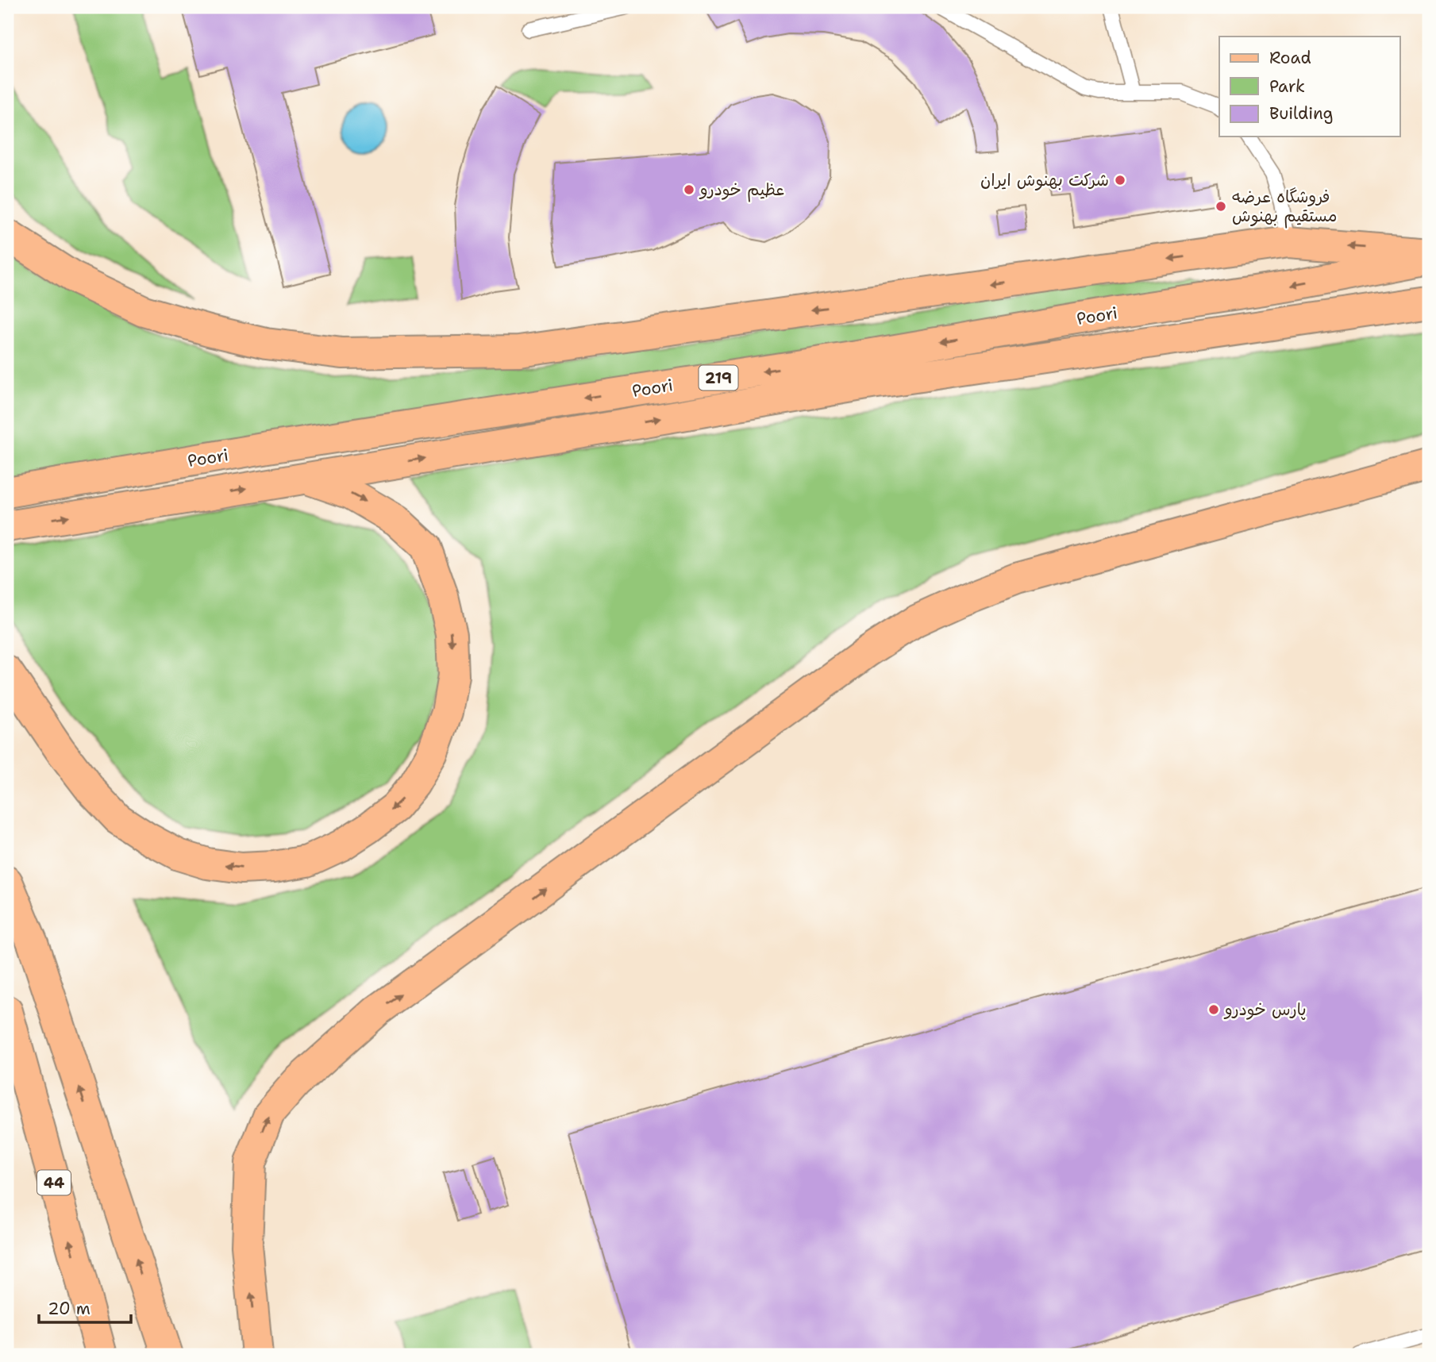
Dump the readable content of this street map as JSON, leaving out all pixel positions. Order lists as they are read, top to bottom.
{
  "streets": {
    "main road": ["Poori", "219", "44"]
  },
  "places": [
    "شرکت بهنوش ایران",
    "عظیم خودرو",
    "فروشگاه عرضه مستقیم بهنوش",
    "پارس خودرو"
  ],
  "legend": ["Road", "Park", "Building"],
  "scale_bar": "20 m"
}
